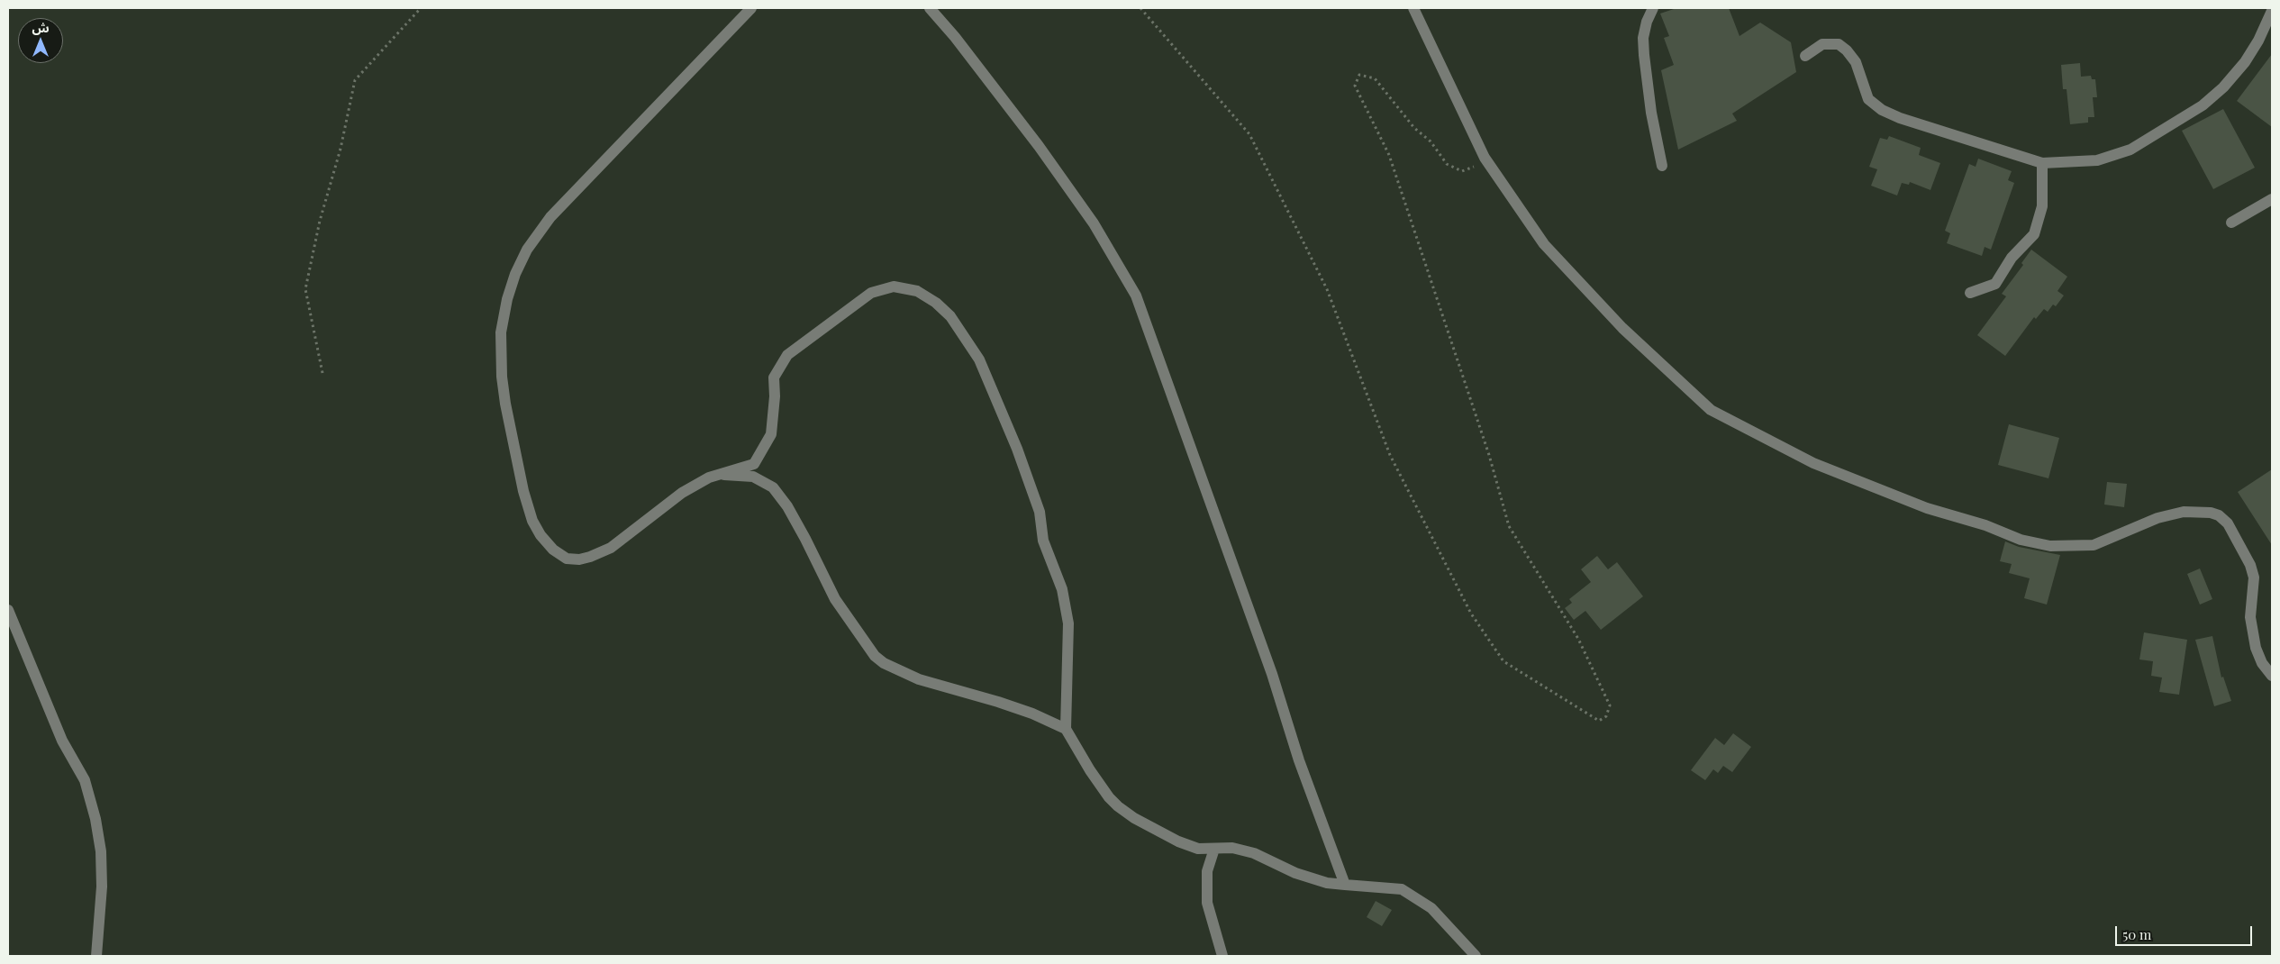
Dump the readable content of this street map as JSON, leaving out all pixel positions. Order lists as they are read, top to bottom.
{
  "scale_bar": "50 m",
  "north": "top"
}
